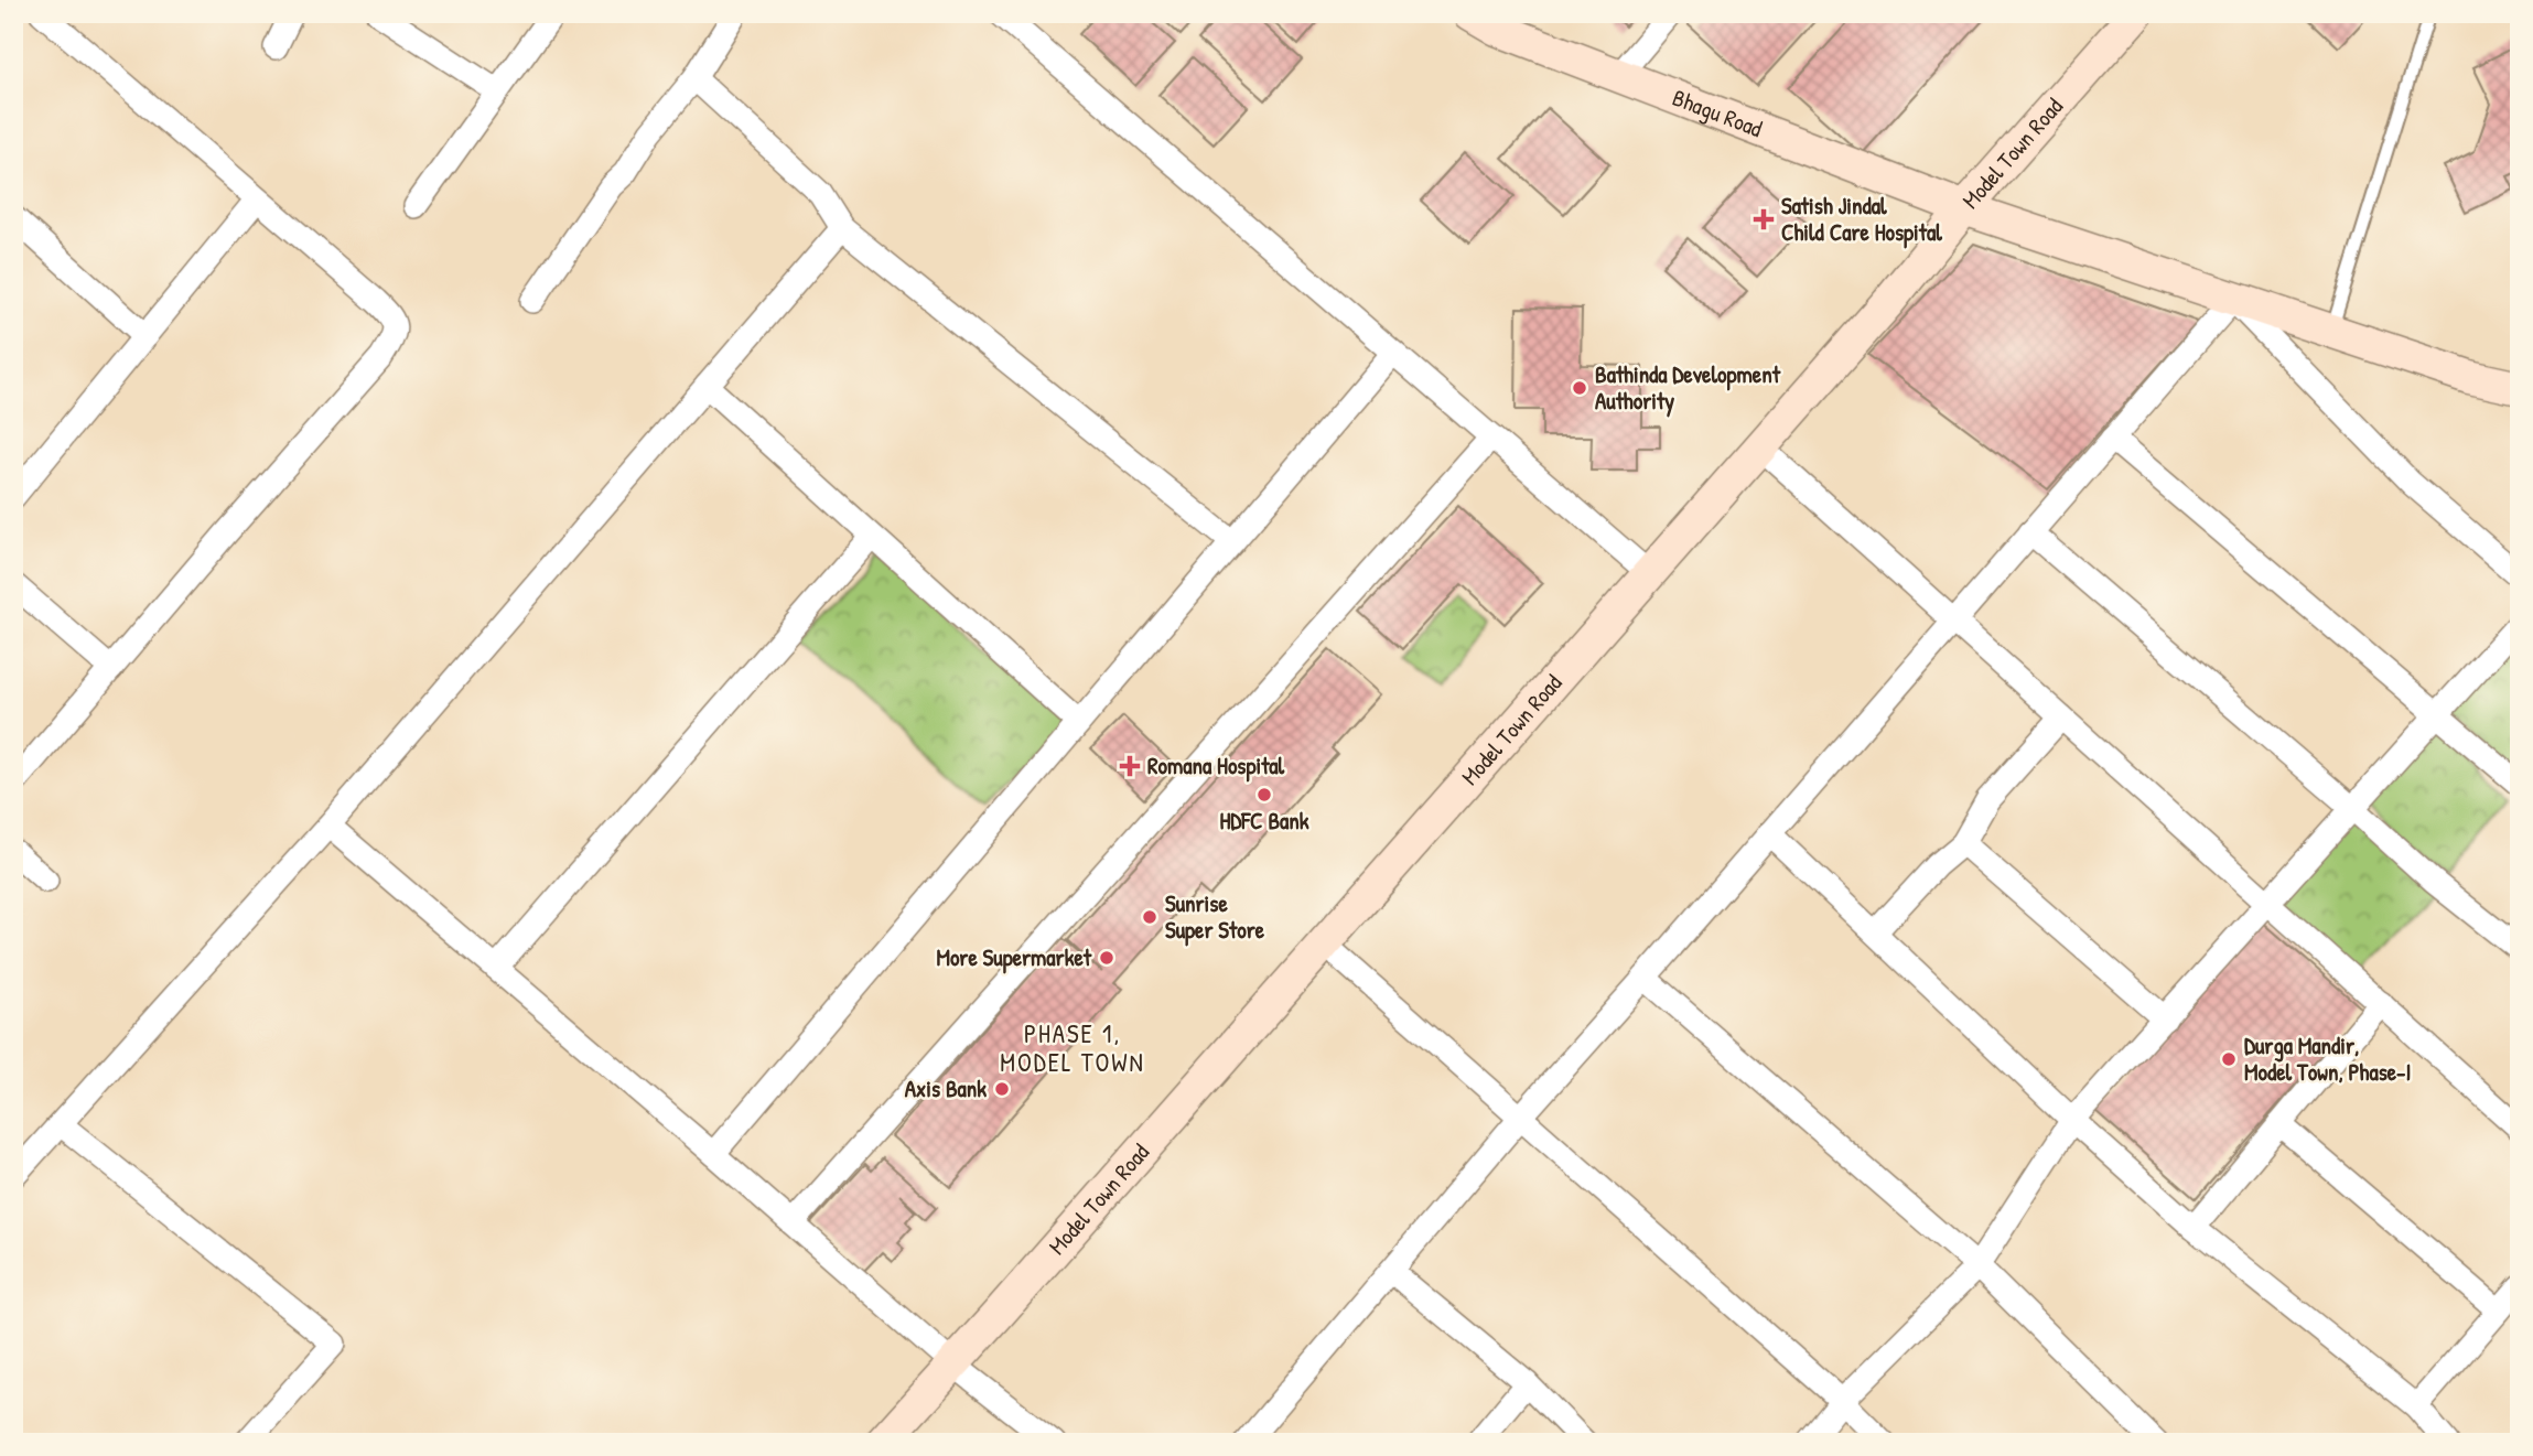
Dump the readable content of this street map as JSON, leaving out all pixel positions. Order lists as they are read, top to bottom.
{
  "streets": {
    "main road": ["Bhagu Road", "Model Town Road"]
  },
  "crossings": [
    ["Bhagu Road", "Model Town Road"]
  ],
  "districts": ["PHASE 1, MODEL TOWN"],
  "places": {
    "health": ["Satish Jindal Child Care Hospital", "Romana Hospital"],
    "other": [
      "Bathinda Development Authority",
      "HDFC Bank",
      "Sunrise Super Store",
      "More Supermarket",
      "Durga Mandir, Model Town, Phase-I",
      "Axis Bank"
    ]
  }
}
